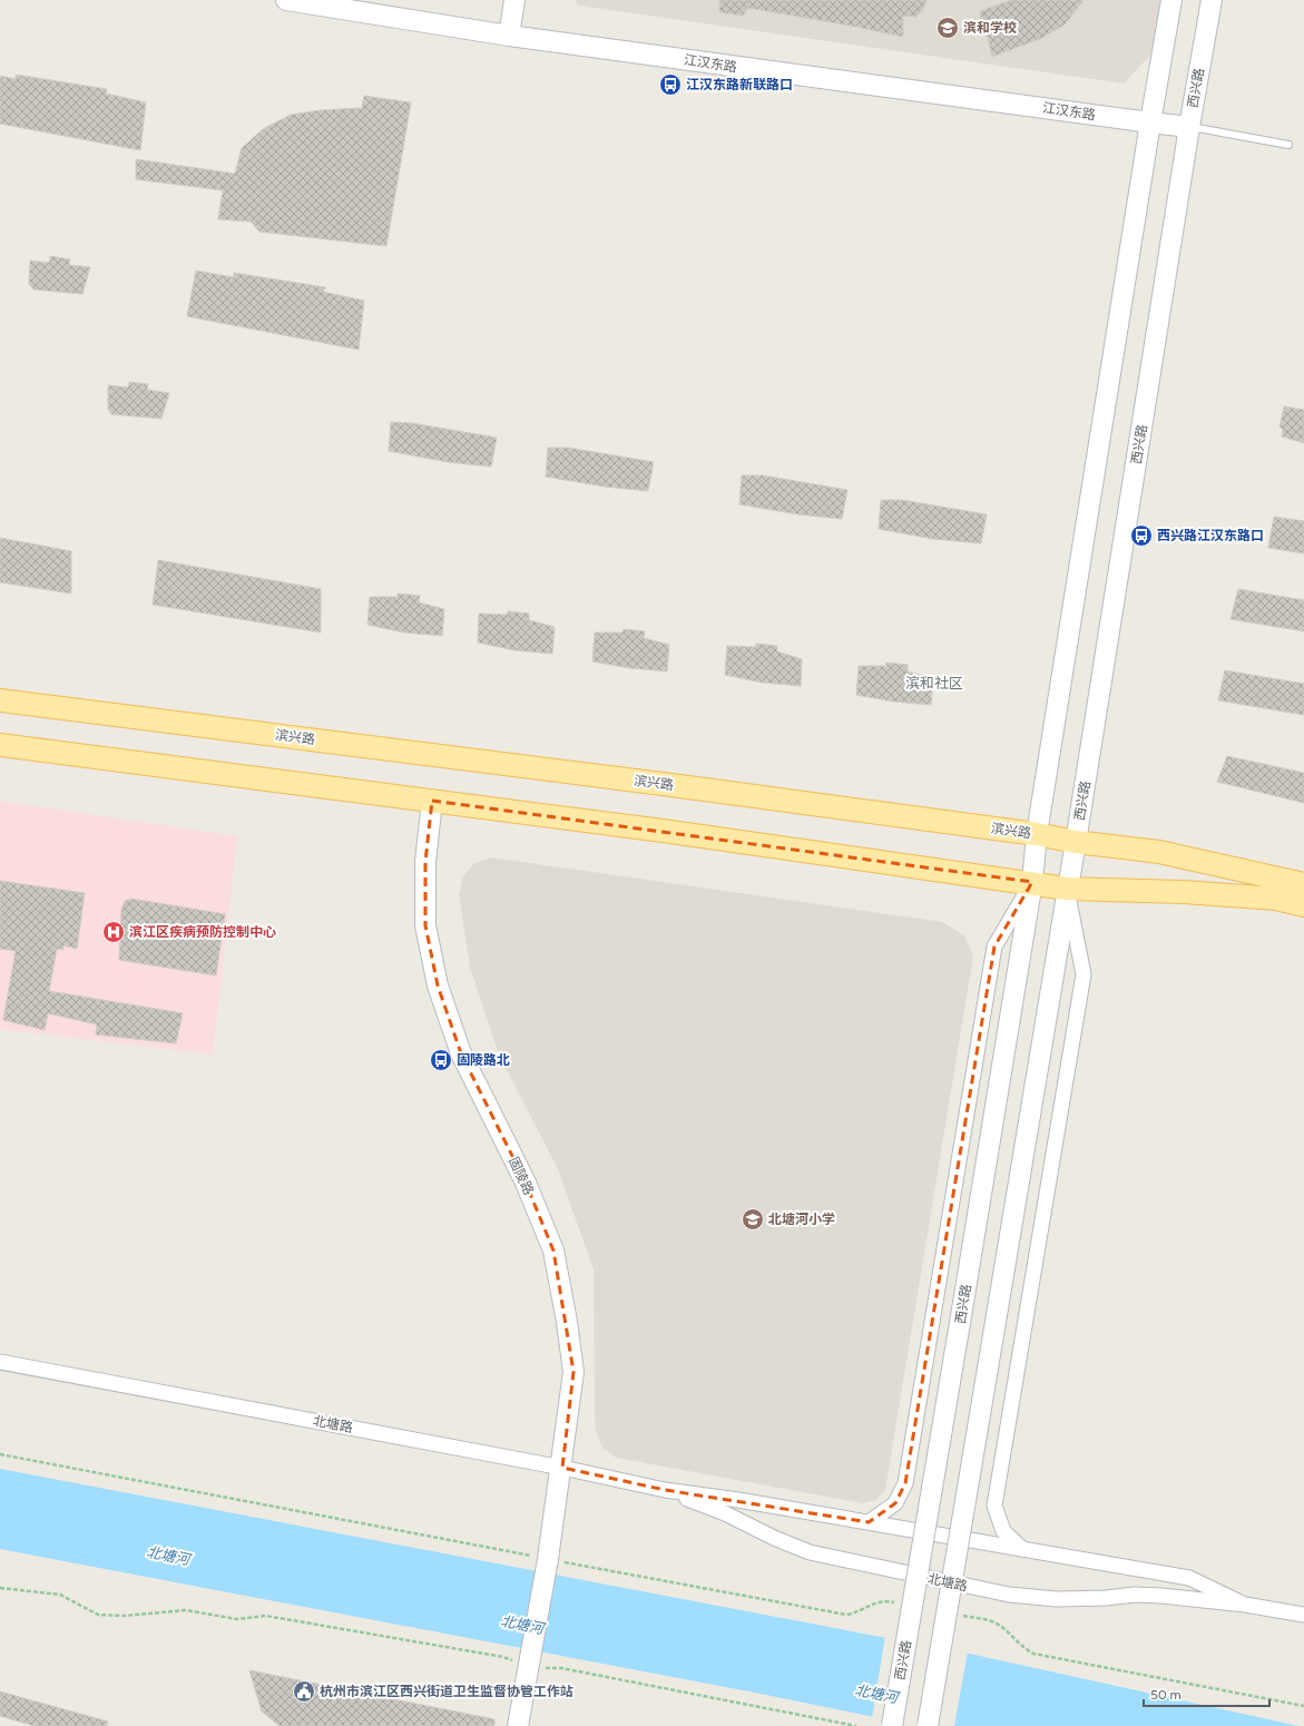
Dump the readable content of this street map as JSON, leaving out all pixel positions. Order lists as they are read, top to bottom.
{
  "streets": {
    "main road": [
      "江汉东路",
      "西兴路",
      "滨兴路",
      "固陵路"
    ],
    "street": ["北塘路"]
  },
  "crossings": [
    ["江汉东路", "西兴路"],
    ["西兴路", "滨兴路"],
    ["西兴路", "北塘路"],
    ["固陵路", "北塘路"]
  ],
  "districts": ["滨和社区"],
  "water": ["北塘河"],
  "places": {
    "school or university": ["滨和学校", "北塘河小学"],
    "bus stop": ["江汉东路新联路口", "西兴路江汉东路口", "固陵路北"],
    "hospital": ["滨江区疾病预防控制中心"],
    "public building": ["杭州市滨江区西兴街道卫生监督协管工作站"]
  },
  "scale_bar": "50 m"
}
